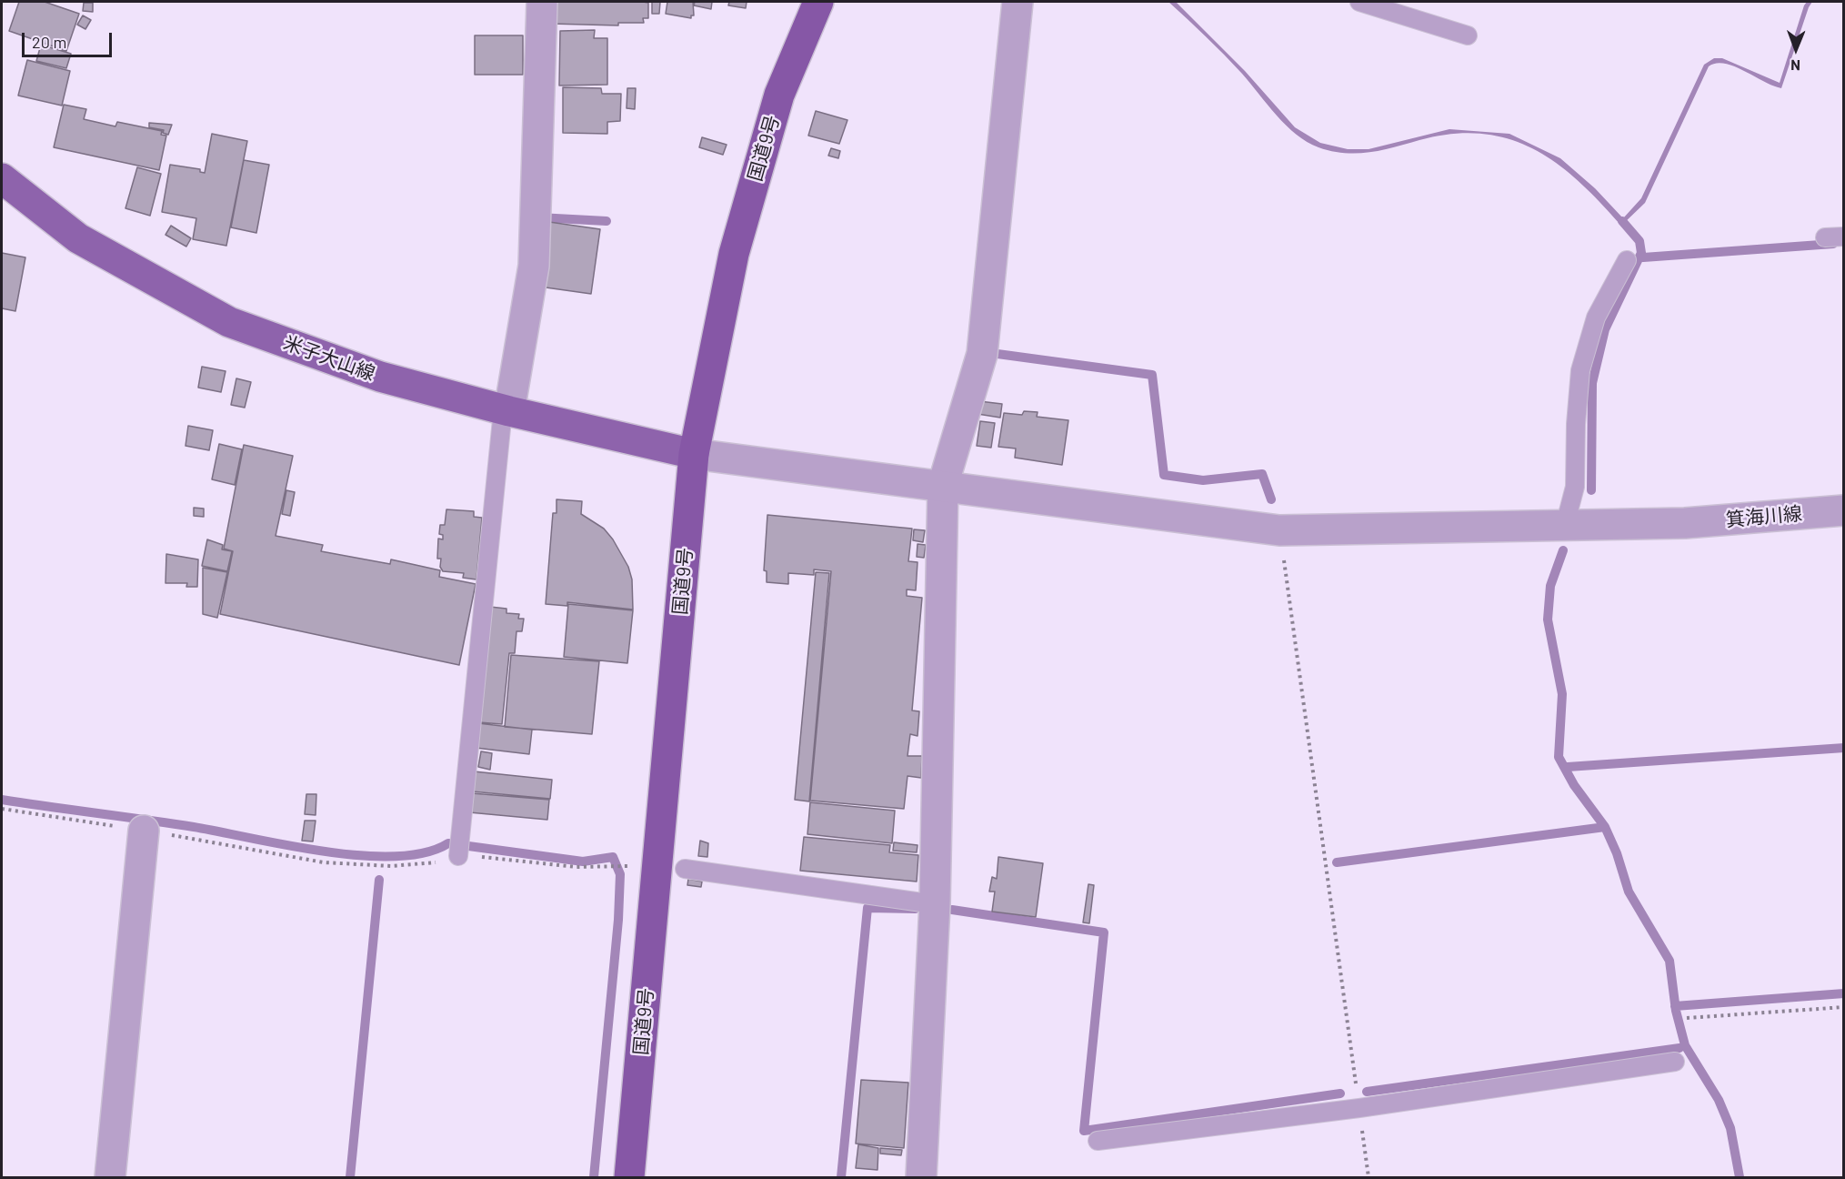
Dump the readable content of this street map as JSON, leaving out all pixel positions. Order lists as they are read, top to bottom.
{
  "streets": {
    "highway": ["国道9号"],
    "main road": ["米子大山線"],
    "street": ["箕海川線"]
  },
  "crossings": [
    ["国道9号", "米子大山線"],
    ["国道9号", "箕海川線"],
    ["米子大山線", "箕海川線"]
  ],
  "scale_bar": "20 m",
  "north": "bottom"
}
